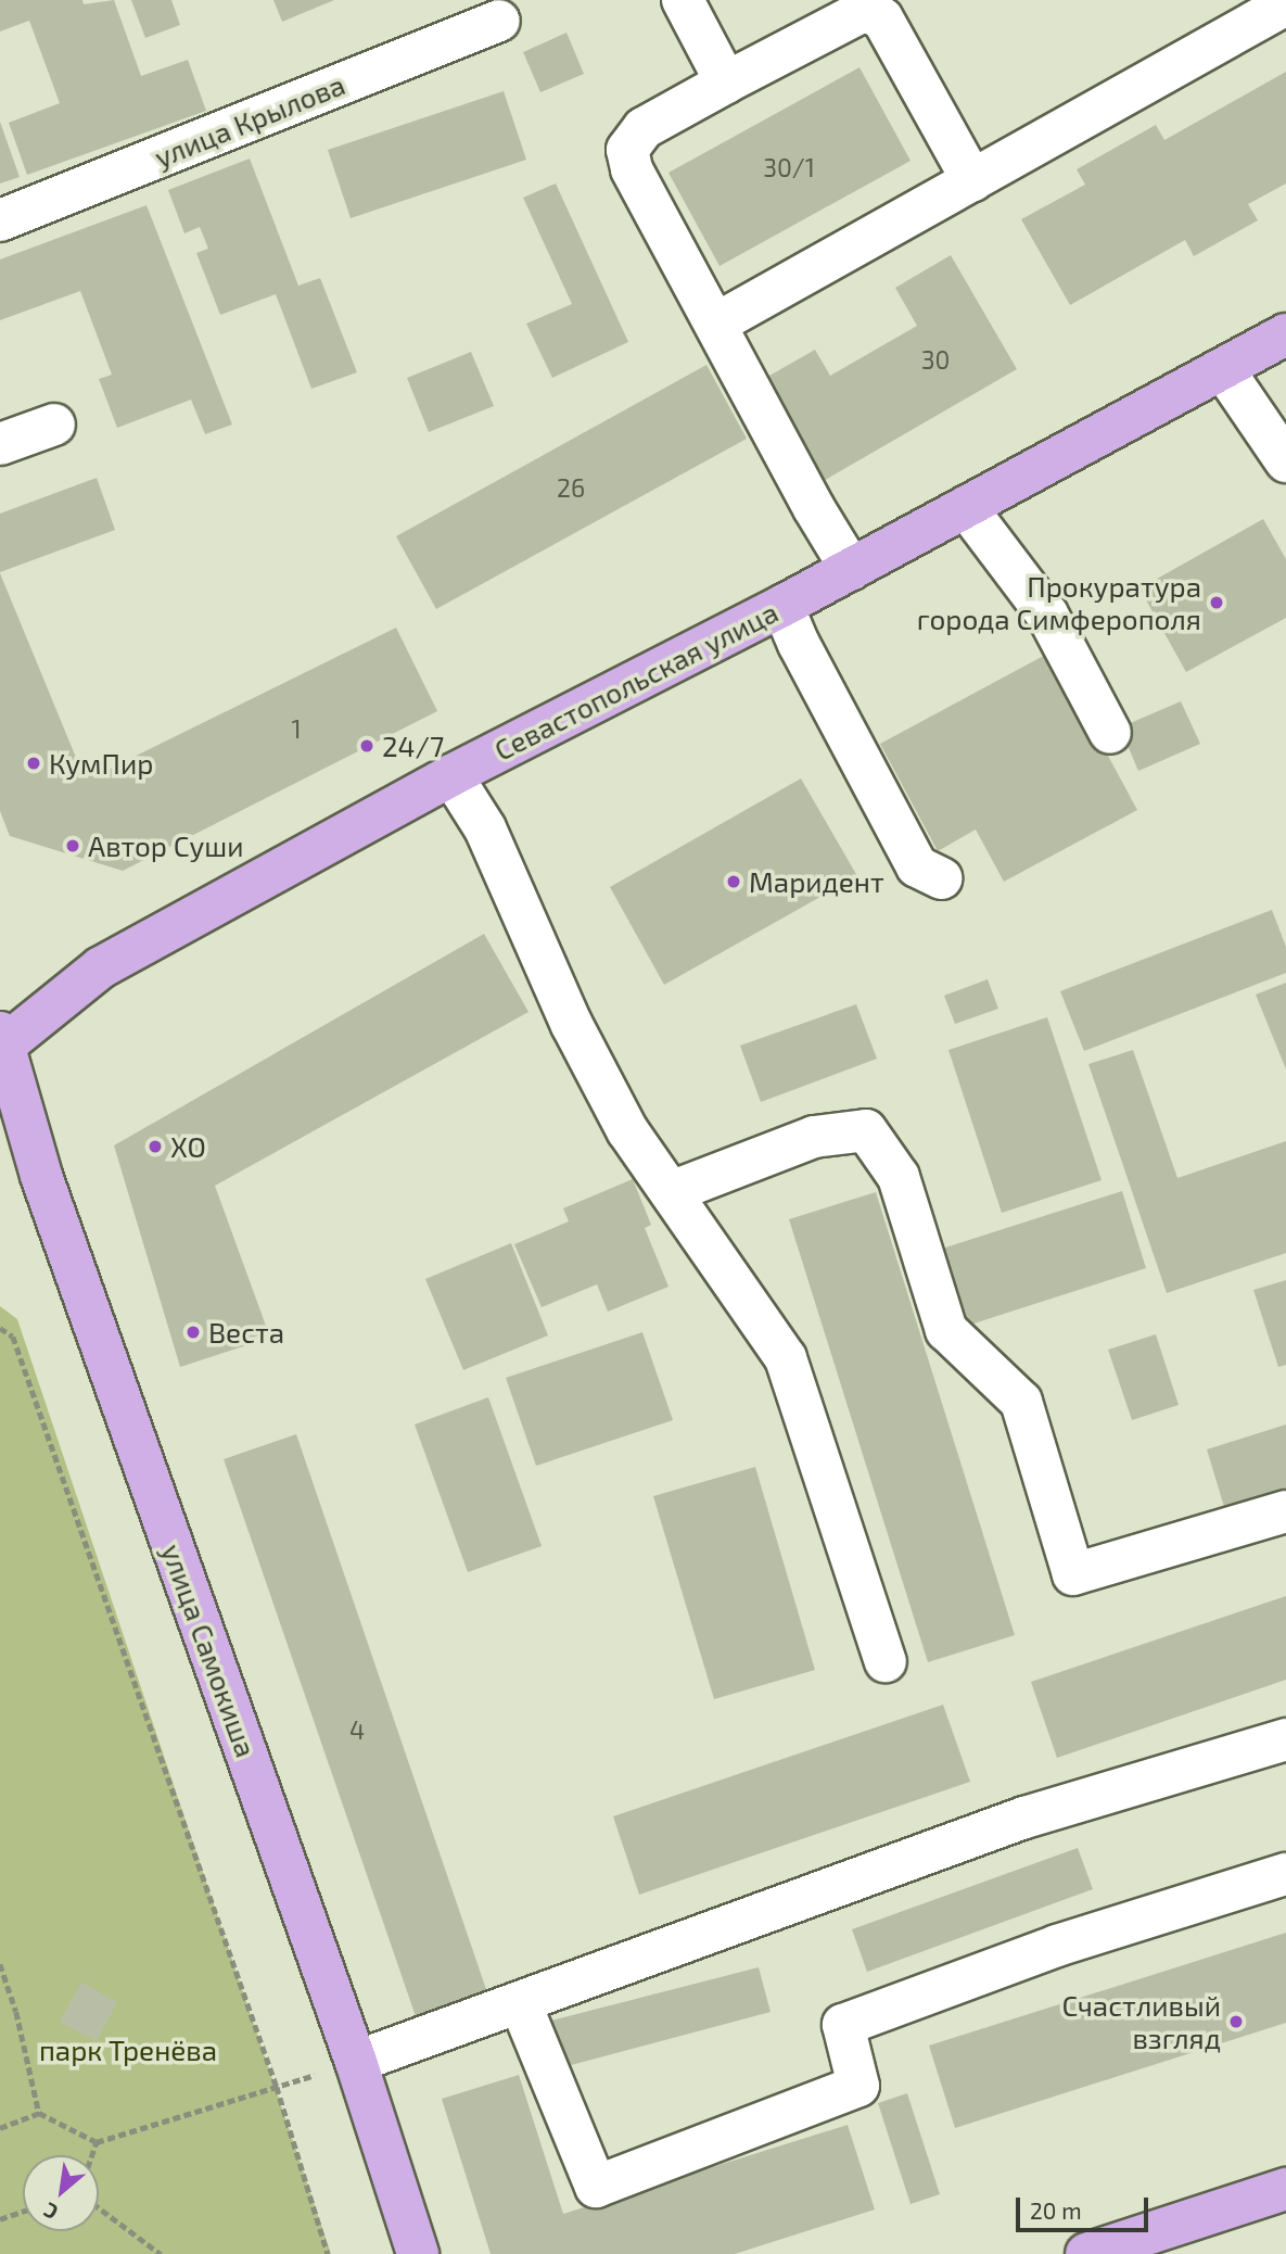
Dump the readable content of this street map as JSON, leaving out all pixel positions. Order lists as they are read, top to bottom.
{
  "streets": {
    "main road": ["Севастопольская улица", "улица Самокиша"],
    "street": ["улица Крылова"]
  },
  "crossings": [
    ["Севастопольская улица", "улица Самокиша"]
  ],
  "parks": ["парк Тренёва"],
  "places": [
    "Прокуратура города Симферополя",
    "24/7",
    "КумПир",
    "Автор Суши",
    "Маридент",
    "ХО",
    "Веста",
    "Счастливый взгляд"
  ],
  "house_numbers": [
    "30/1",
    "30",
    "26",
    "1",
    "4"
  ],
  "scale_bar": "20 m",
  "north": "bottom left"
}
